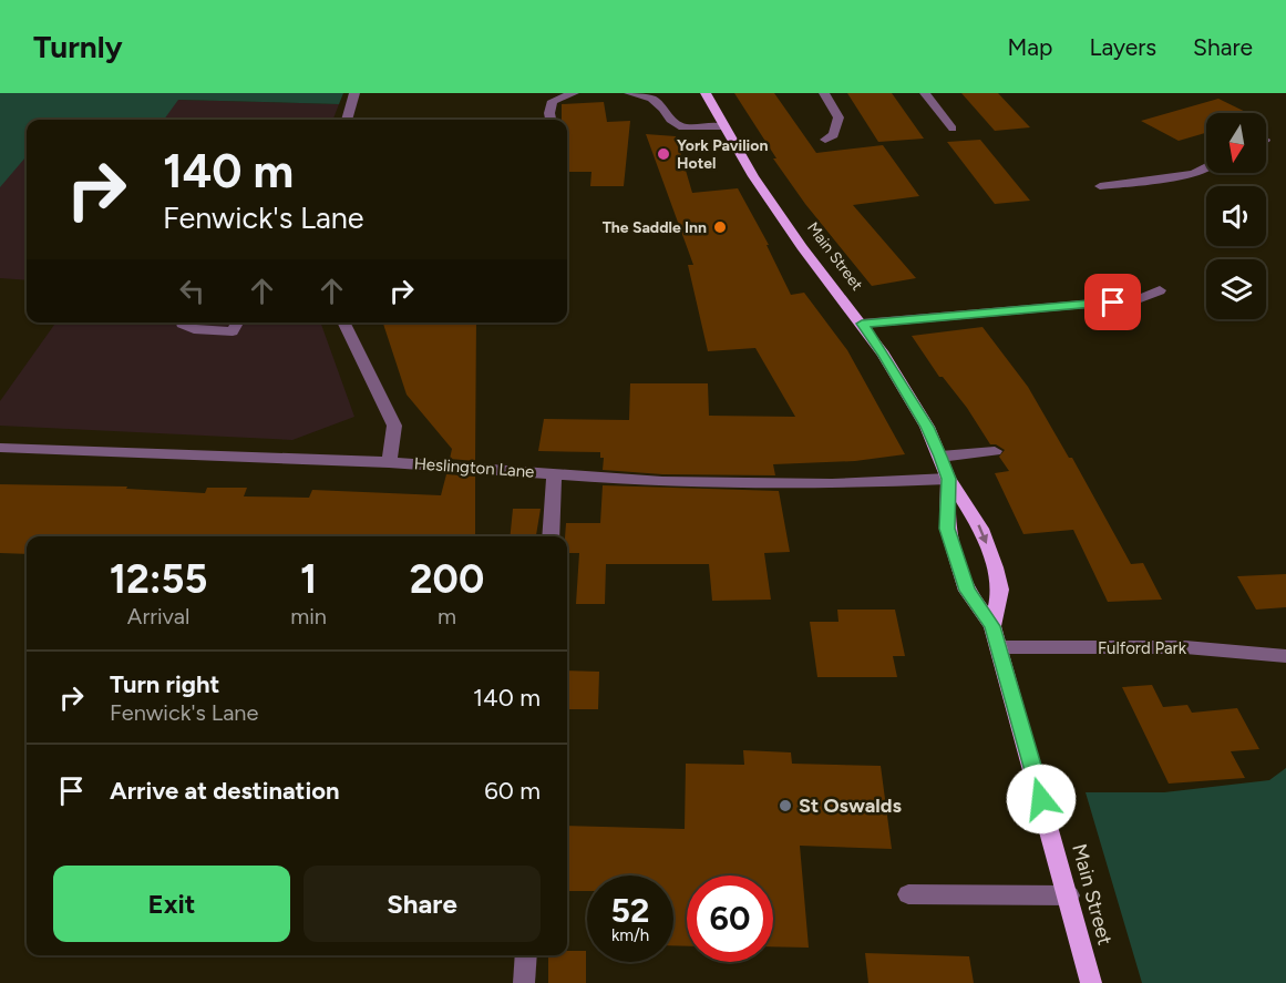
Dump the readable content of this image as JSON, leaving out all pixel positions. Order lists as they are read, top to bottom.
{
  "streets": {
    "main road": ["Main Street"],
    "street": ["Heslington Lane", "Fulford Park"]
  },
  "crossings": [
    ["Main Street", "Heslington Lane"],
    ["Main Street", "Fulford Park"]
  ],
  "places": ["York Pavilion Hotel", "The Saddle Inn", "St Oswalds"],
  "north": "bottom",
  "page": {
    "header": "Turnly",
    "nav": ["Map", "Layers", "Share"],
    "turn": ["140 m", "Fenwick's Lane"],
    "eta": [
      "12:55",
      "Arrival",
      "1",
      "min",
      "200",
      "m"
    ],
    "list": [
      {
        "name": "Turn right",
        "note": "Fenwick's Lane",
        "value": "140 m"
      },
      {
        "name": "Arrive at destination",
        "value": "60 m"
      }
    ],
    "buttons": ["Exit", "Share"],
    "speed": "52 km/h",
    "limit": "60"
  }
}
